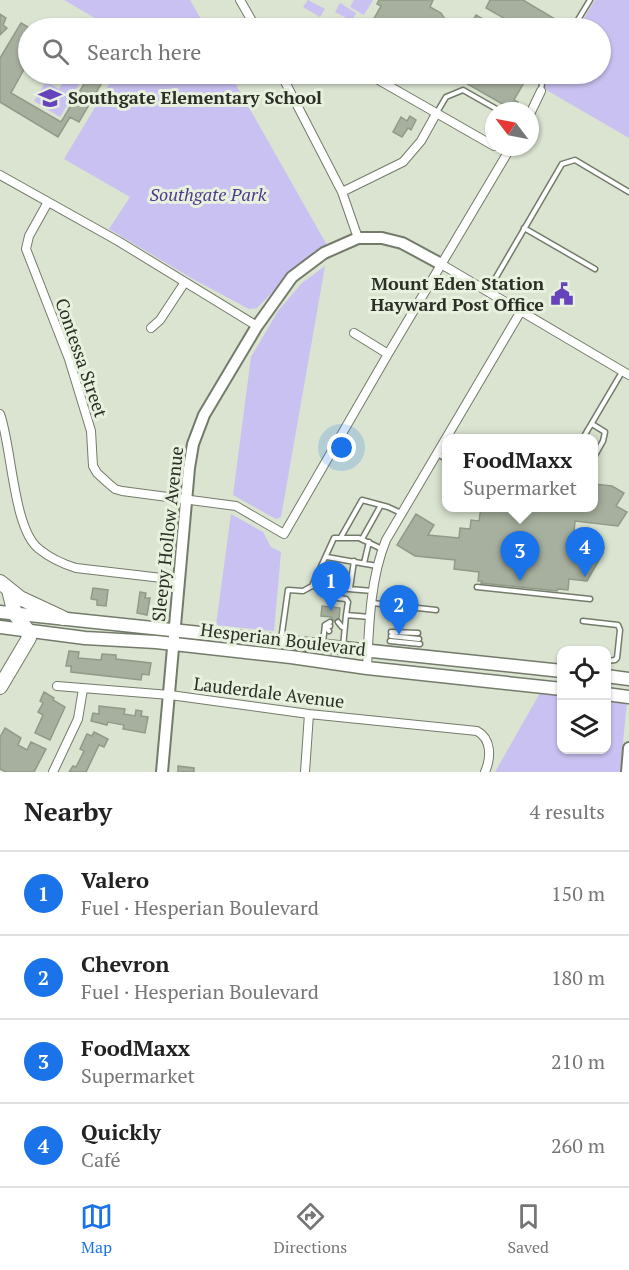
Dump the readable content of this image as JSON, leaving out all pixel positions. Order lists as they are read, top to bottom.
{
  "streets": {
    "main road": ["Hesperian Boulevard"],
    "street": ["Contessa Street", "Sleepy Hollow Avenue", "Lauderdale Avenue"]
  },
  "crossings": [
    ["Contessa Street", "Sleepy Hollow Avenue"],
    ["Sleepy Hollow Avenue", "Hesperian Boulevard"],
    ["Sleepy Hollow Avenue", "Lauderdale Avenue"]
  ],
  "parks": ["Southgate Park"],
  "places": {
    "school or university": ["Southgate Elementary School"],
    "public building": ["Mount Eden Station Hayward Post Office"]
  },
  "north": "top left",
  "page": {
    "search": "Search here",
    "popup": ["FoodMaxx", "Supermarket"],
    "pins": [
      "4",
      "3",
      "1",
      "2"
    ],
    "heading": ["Nearby", "4 results"],
    "list": [
      {
        "mark": "1",
        "name": "Valero",
        "note": "Fuel · Hesperian Boulevard",
        "value": "150 m"
      },
      {
        "mark": "2",
        "name": "Chevron",
        "note": "Fuel · Hesperian Boulevard",
        "value": "180 m"
      },
      {
        "mark": "3",
        "name": "FoodMaxx",
        "note": "Supermarket",
        "value": "210 m"
      },
      {
        "mark": "4",
        "name": "Quickly",
        "note": "Café",
        "value": "260 m"
      }
    ],
    "nav": ["Map", "Directions", "Saved"]
  }
}
